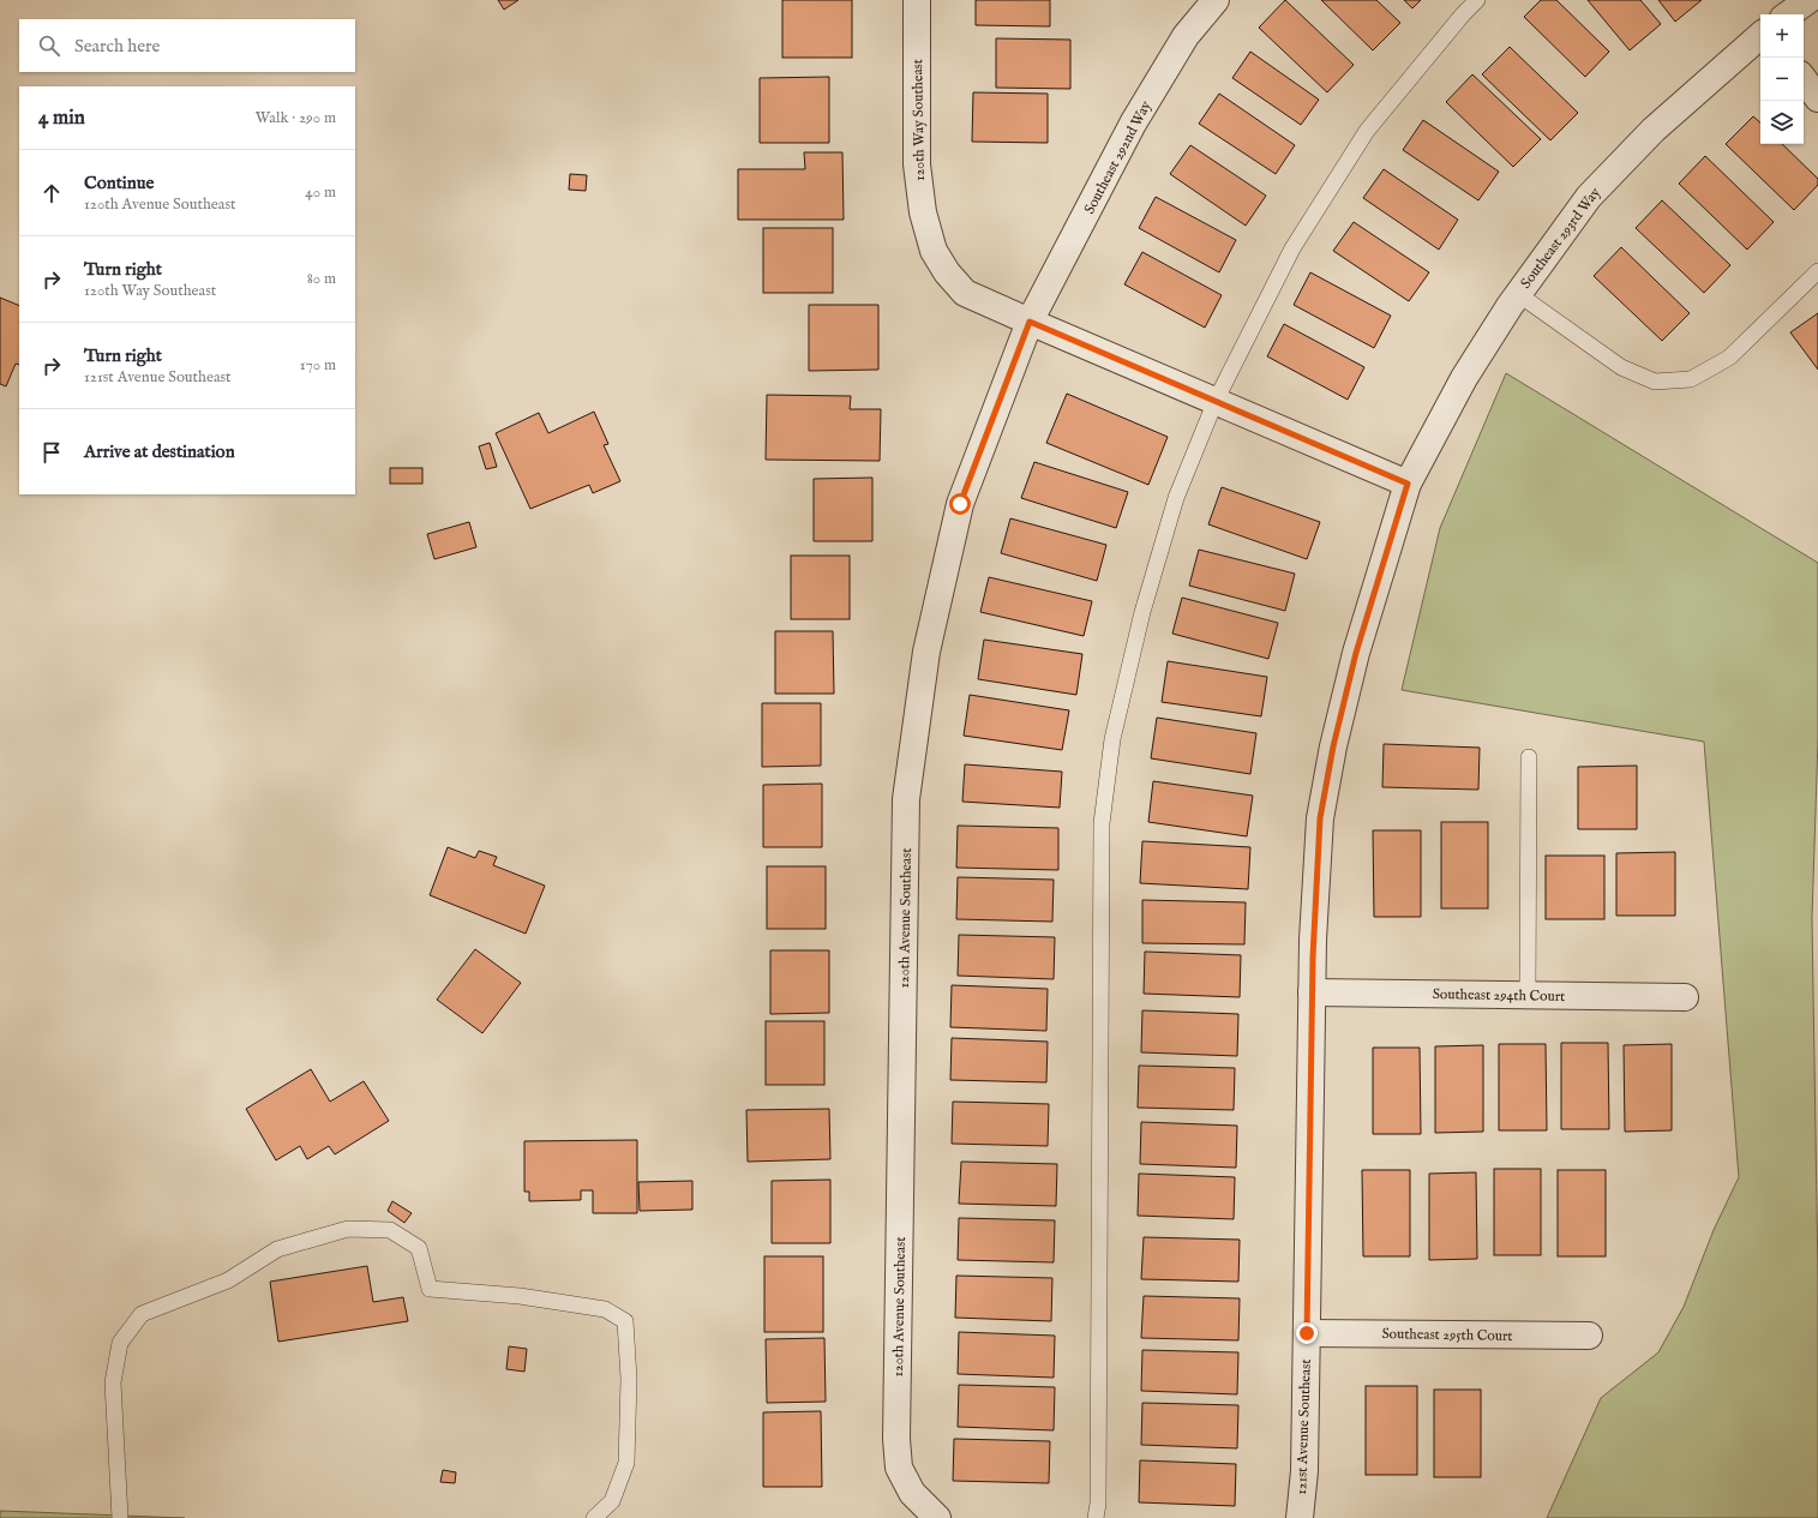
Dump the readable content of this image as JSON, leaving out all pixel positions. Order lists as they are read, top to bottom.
{
  "streets": {
    "street": [
      "120th Way Southeast",
      "Southeast 292nd Way",
      "Southeast 293rd Way",
      "120th Avenue Southeast",
      "Southeast 294th Court",
      "Southeast 295th Court",
      "121st Avenue Southeast"
    ]
  },
  "crossings": [
    ["120th Way Southeast", "Southeast 292nd Way"],
    ["120th Way Southeast", "Southeast 293rd Way"],
    ["120th Way Southeast", "120th Avenue Southeast"],
    ["120th Way Southeast", "121st Avenue Southeast"],
    ["Southeast 292nd Way", "120th Avenue Southeast"],
    ["Southeast 293rd Way", "121st Avenue Southeast"],
    ["Southeast 294th Court", "121st Avenue Southeast"],
    ["Southeast 295th Court", "121st Avenue Southeast"]
  ],
  "page": {
    "map_buttons": ["+", "−"],
    "search": "Search here",
    "heading": ["4 min", "Walk · 290 m"],
    "list": [
      ["Continue", "120th Avenue Southeast", "40 m"],
      ["Turn right", "120th Way Southeast", "80 m"],
      ["Turn right", "121st Avenue Southeast", "170 m"],
      "Arrive at destination"
    ]
  }
}
